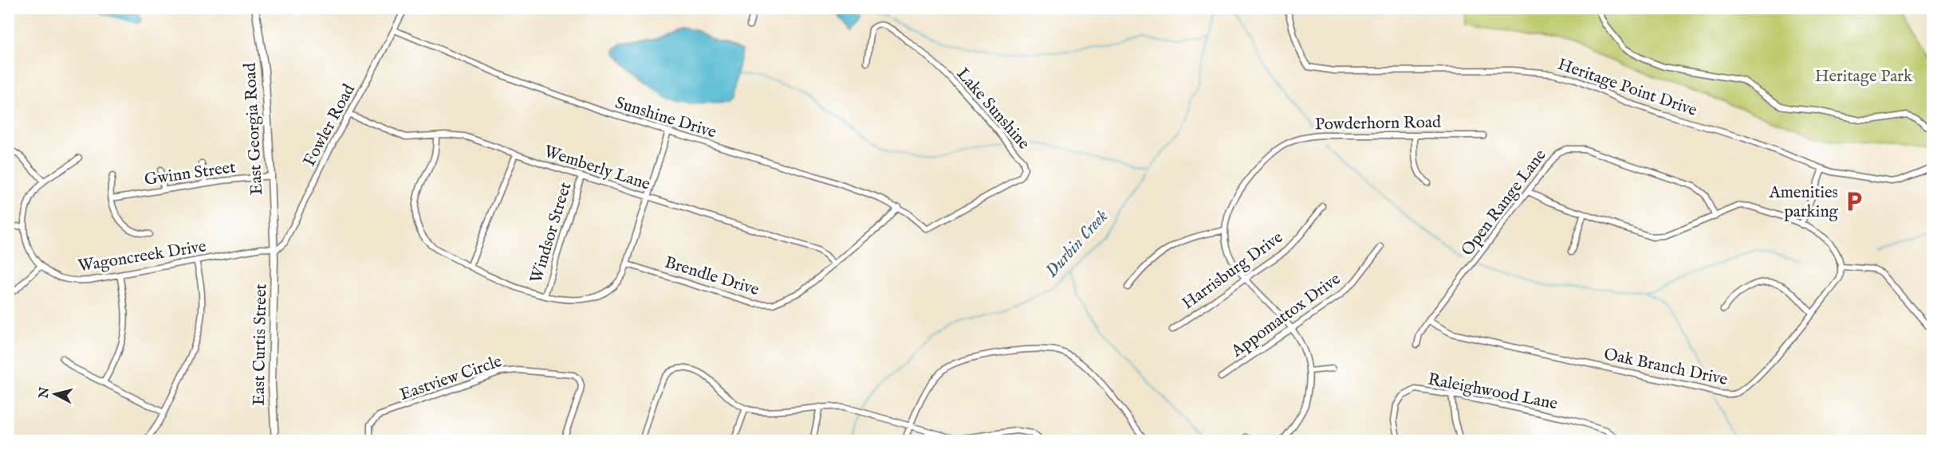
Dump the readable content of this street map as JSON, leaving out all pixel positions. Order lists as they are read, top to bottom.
{
  "streets": {
    "main road": ["East Georgia Road", "East Curtis Street"],
    "street": [
      "Heritage Point Drive",
      "Lake Sunshine",
      "Sunshine Drive",
      "Powderhorn Road",
      "Fowler Road",
      "Wemberly Lane",
      "Gwinn Street",
      "Open Range Lane",
      "Windsor Street",
      "Wagoncreek Drive",
      "Harrisburg Drive",
      "Brendle Drive",
      "Appomattox Drive",
      "Oak Branch Drive",
      "Eastview Circle",
      "Raleighwood Lane"
    ]
  },
  "crossings": [
    ["Lake Sunshine", "Sunshine Drive"],
    ["Sunshine Drive", "Fowler Road"],
    ["Sunshine Drive", "Brendle Drive"],
    ["Powderhorn Road", "Harrisburg Drive"],
    ["Powderhorn Road", "Appomattox Drive"],
    ["Fowler Road", "East Georgia Road"],
    ["Fowler Road", "Wemberly Lane"],
    ["Fowler Road", "Wagoncreek Drive"],
    ["Fowler Road", "East Curtis Street"],
    ["East Georgia Road", "Gwinn Street"],
    ["East Georgia Road", "Wagoncreek Drive"],
    ["East Georgia Road", "East Curtis Street"],
    ["Wemberly Lane", "Windsor Street"],
    ["Wemberly Lane", "Brendle Drive"],
    ["Open Range Lane", "Oak Branch Drive"],
    ["Wagoncreek Drive", "East Curtis Street"]
  ],
  "water": ["Durbin Creek"],
  "parks": ["Heritage Park"],
  "places": {
    "parking": ["Amenities parking"]
  },
  "north": "left"
}
